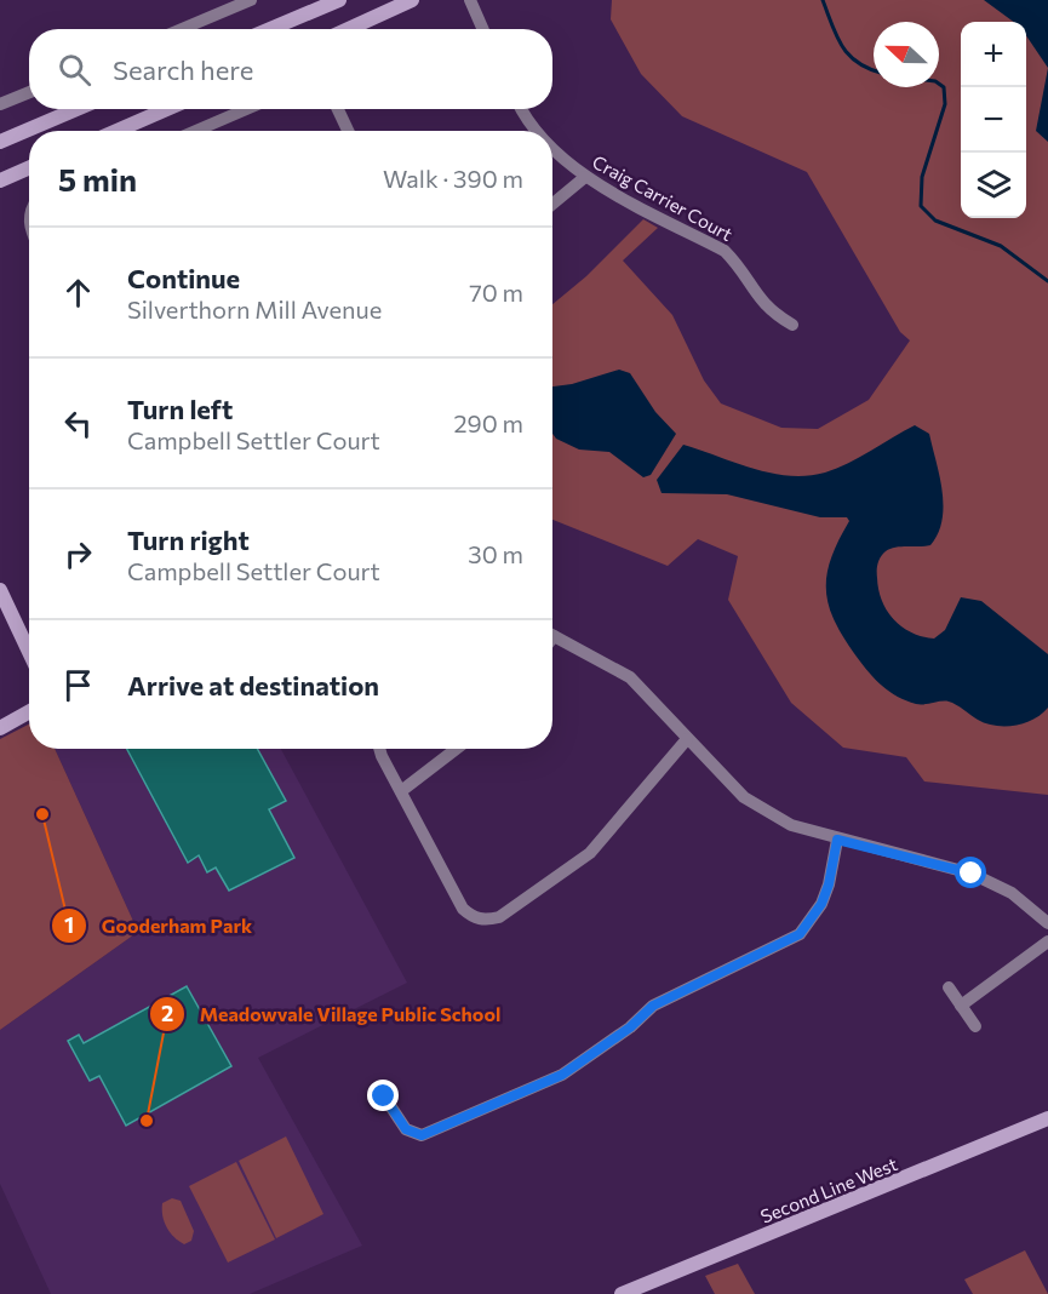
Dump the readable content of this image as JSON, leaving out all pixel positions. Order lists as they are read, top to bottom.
{
  "streets": {
    "street": ["Craig Carrier Court", "Second Line West"]
  },
  "places": ["Gooderham Park", "Meadowvale Village Public School"],
  "north": "left",
  "page": {
    "map_buttons": ["+", "−"],
    "search": "Search here",
    "heading": ["5 min", "Walk · 390 m"],
    "list": [
      ["Continue", "Silverthorn Mill Avenue", "70 m"],
      ["Turn left", "Campbell Settler Court", "290 m"],
      ["Turn right", "Campbell Settler Court", "30 m"],
      "Arrive at destination"
    ]
  }
}
